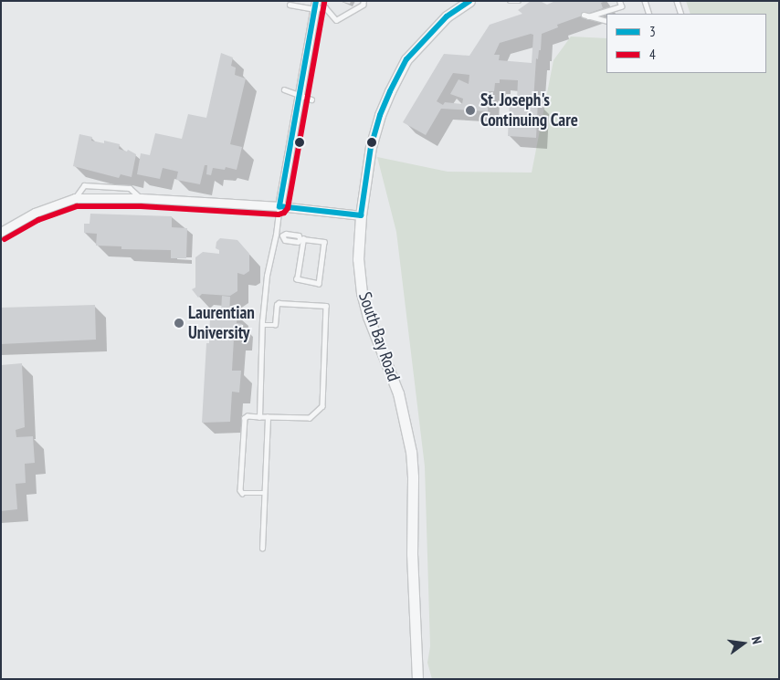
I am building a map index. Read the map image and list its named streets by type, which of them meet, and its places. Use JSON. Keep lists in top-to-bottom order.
{
  "streets": {
    "street": ["South Bay Road"]
  },
  "places": ["St. Joseph's Continuing Care", "Laurentian University"],
  "lines": ["transit line 3", "transit line 4"],
  "legend": ["3", "4"],
  "north": "right"
}
